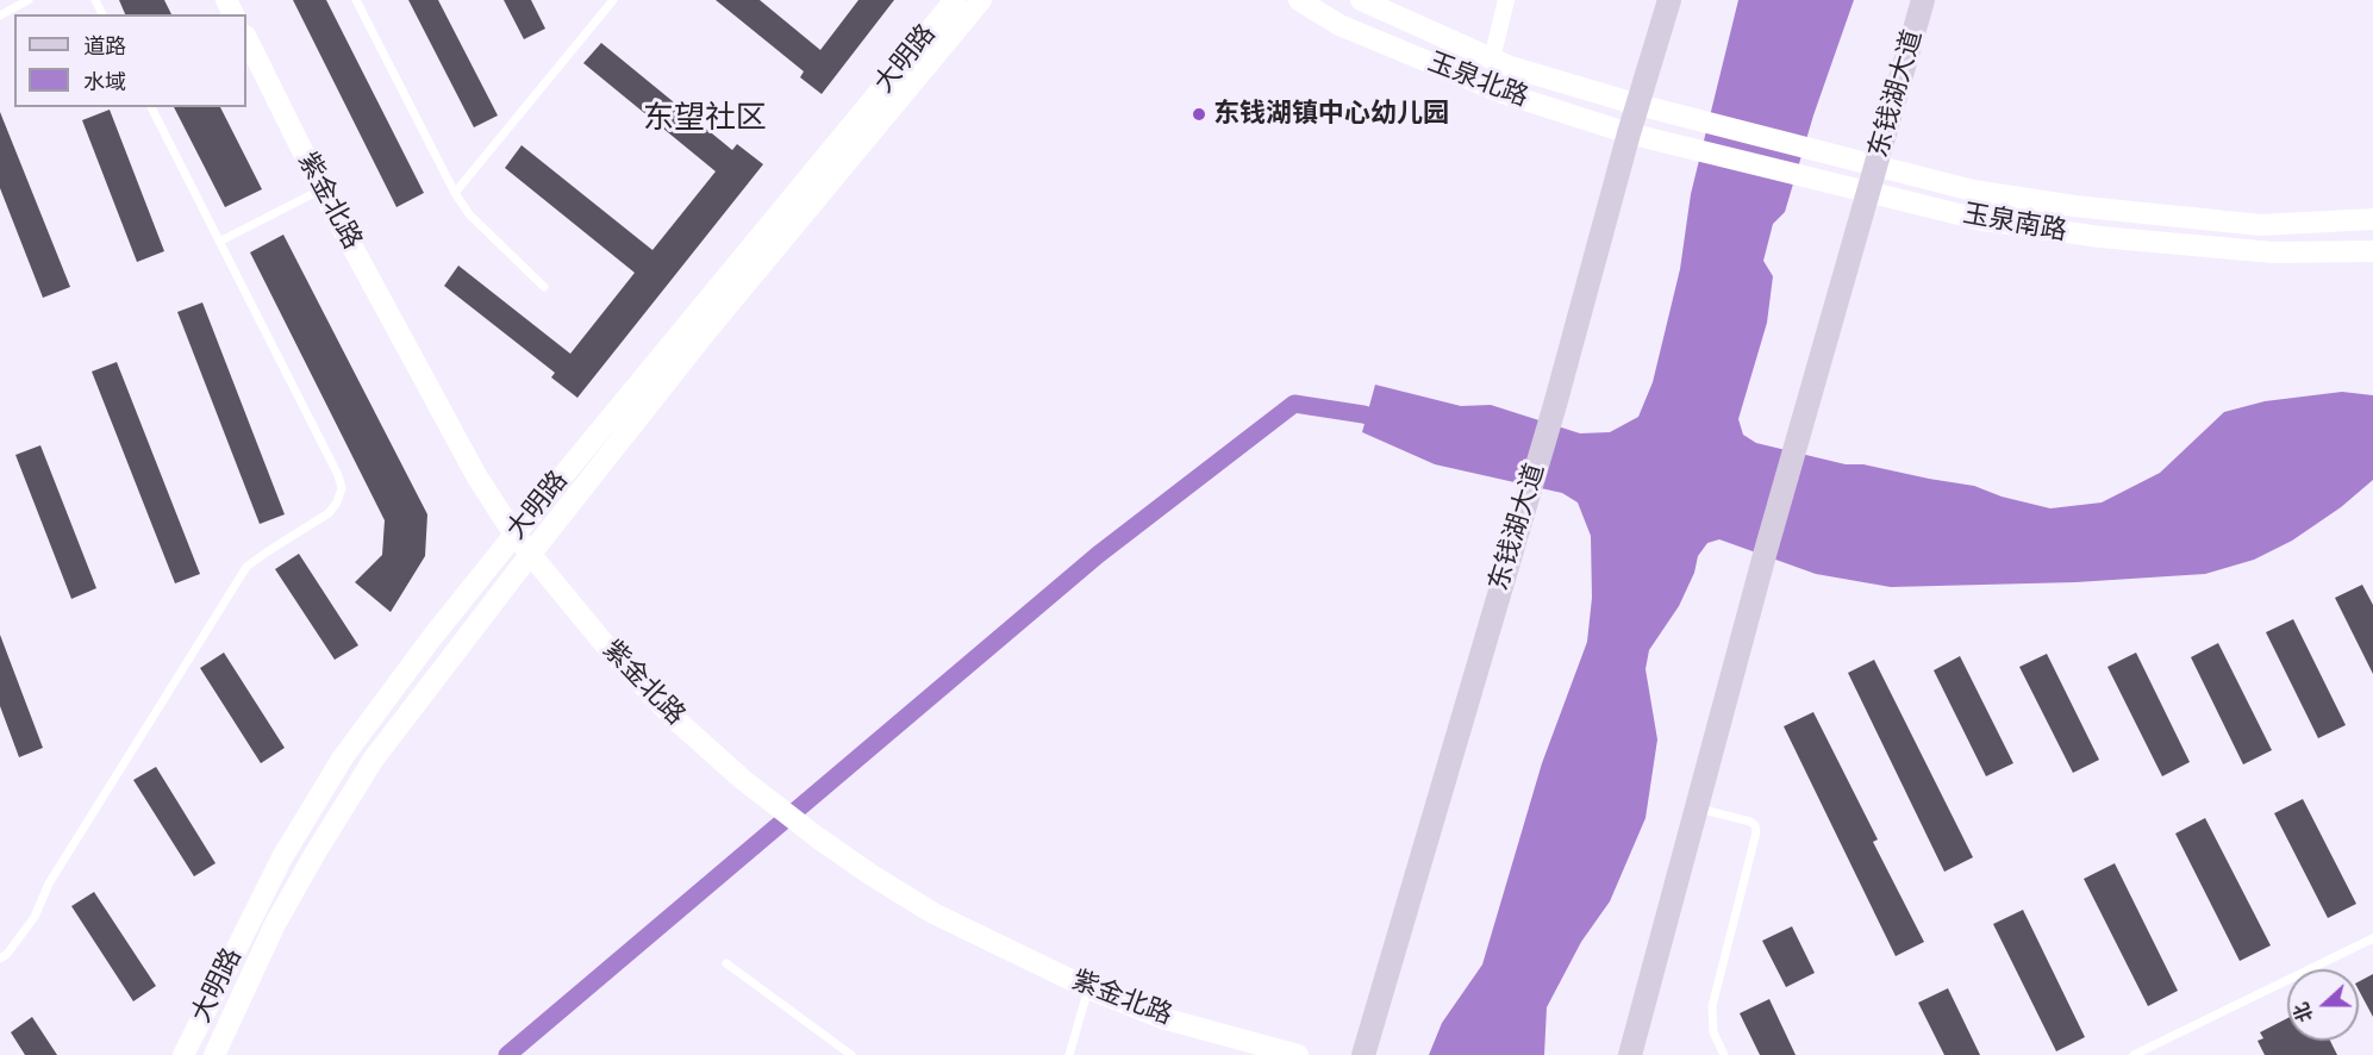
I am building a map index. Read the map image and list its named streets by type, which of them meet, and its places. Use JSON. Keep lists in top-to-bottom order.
{
  "streets": {
    "main road": ["东钱湖大道"],
    "street": [
      "大明路",
      "玉泉北路",
      "紫金北路",
      "玉泉南路"
    ]
  },
  "crossings": [
    ["大明路", "紫金北路"],
    ["玉泉北路", "东钱湖大道"],
    ["玉泉北路", "玉泉南路"],
    ["东钱湖大道", "玉泉南路"]
  ],
  "districts": ["东望社区"],
  "places": ["东钱湖镇中心幼儿园"],
  "legend": ["道路", "水域"],
  "north": "left"
}
